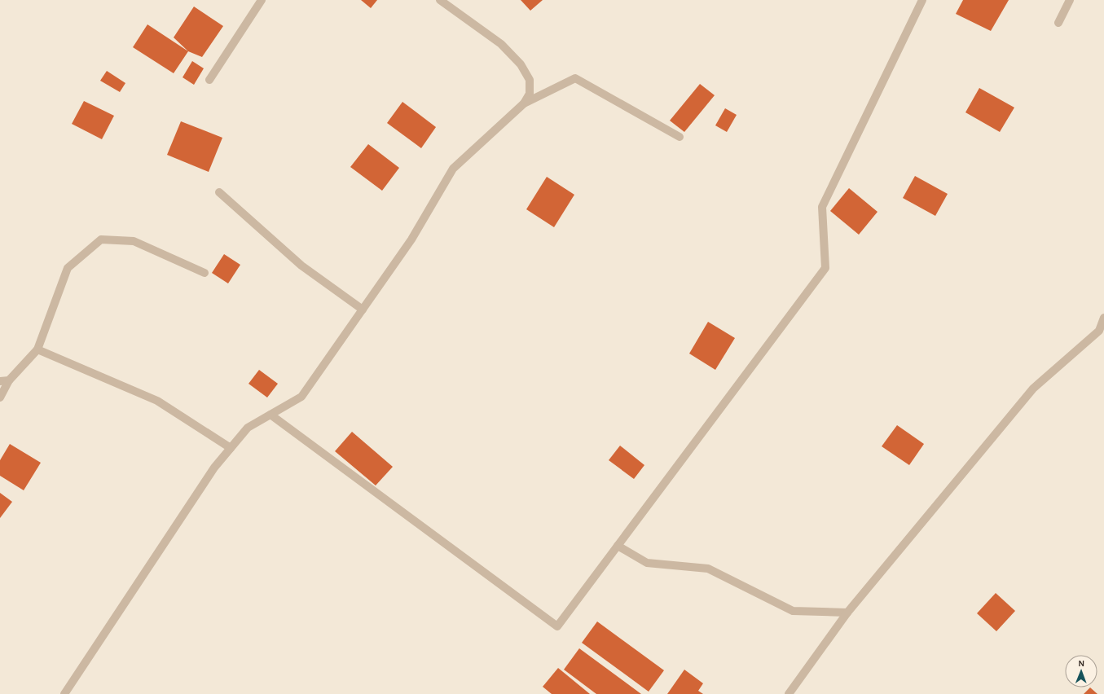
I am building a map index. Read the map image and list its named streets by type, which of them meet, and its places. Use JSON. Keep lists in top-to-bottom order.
{
  "north": "top"
}
